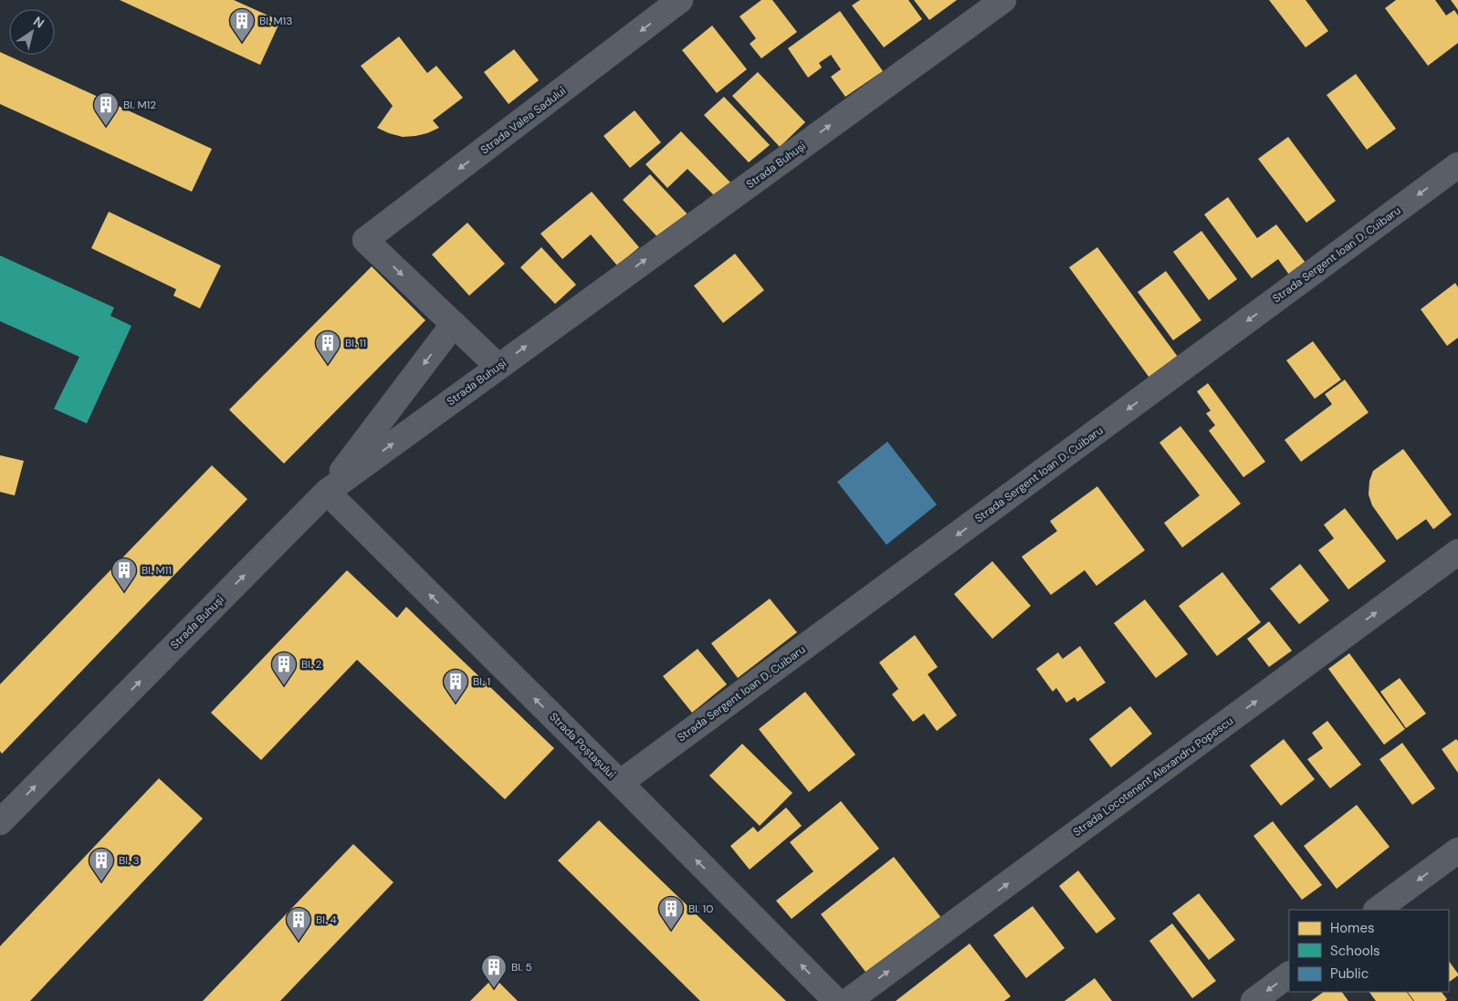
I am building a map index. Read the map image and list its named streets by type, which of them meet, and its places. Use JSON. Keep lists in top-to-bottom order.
{
  "streets": {
    "street": [
      "Strada Valea Sadului",
      "Strada Buhuși",
      "Strada Sergent Ioan D. Cuibaru",
      "Strada Poștașului",
      "Strada Locotenent Alexandru Popescu"
    ]
  },
  "crossings": [
    ["Strada Buhuși", "Strada Poștașului"],
    ["Strada Sergent Ioan D. Cuibaru", "Strada Poștașului"]
  ],
  "one_way": [
    "Strada Buhuși",
    "Strada Sergent Ioan D. Cuibaru",
    "Strada Poștașului",
    "Strada Locotenent Alexandru Popescu"
  ],
  "places": {
    "building": [
      "Bl. M13",
      "Bl. M12",
      "Bl. 11",
      "Bl. M11",
      "Bl. 2",
      "Bl. 1",
      "Bl. 3",
      "Bl. 10",
      "Bl. 4",
      "Bl. 5"
    ]
  },
  "legend": ["Homes", "Schools", "Public"],
  "north": "top right"
}
